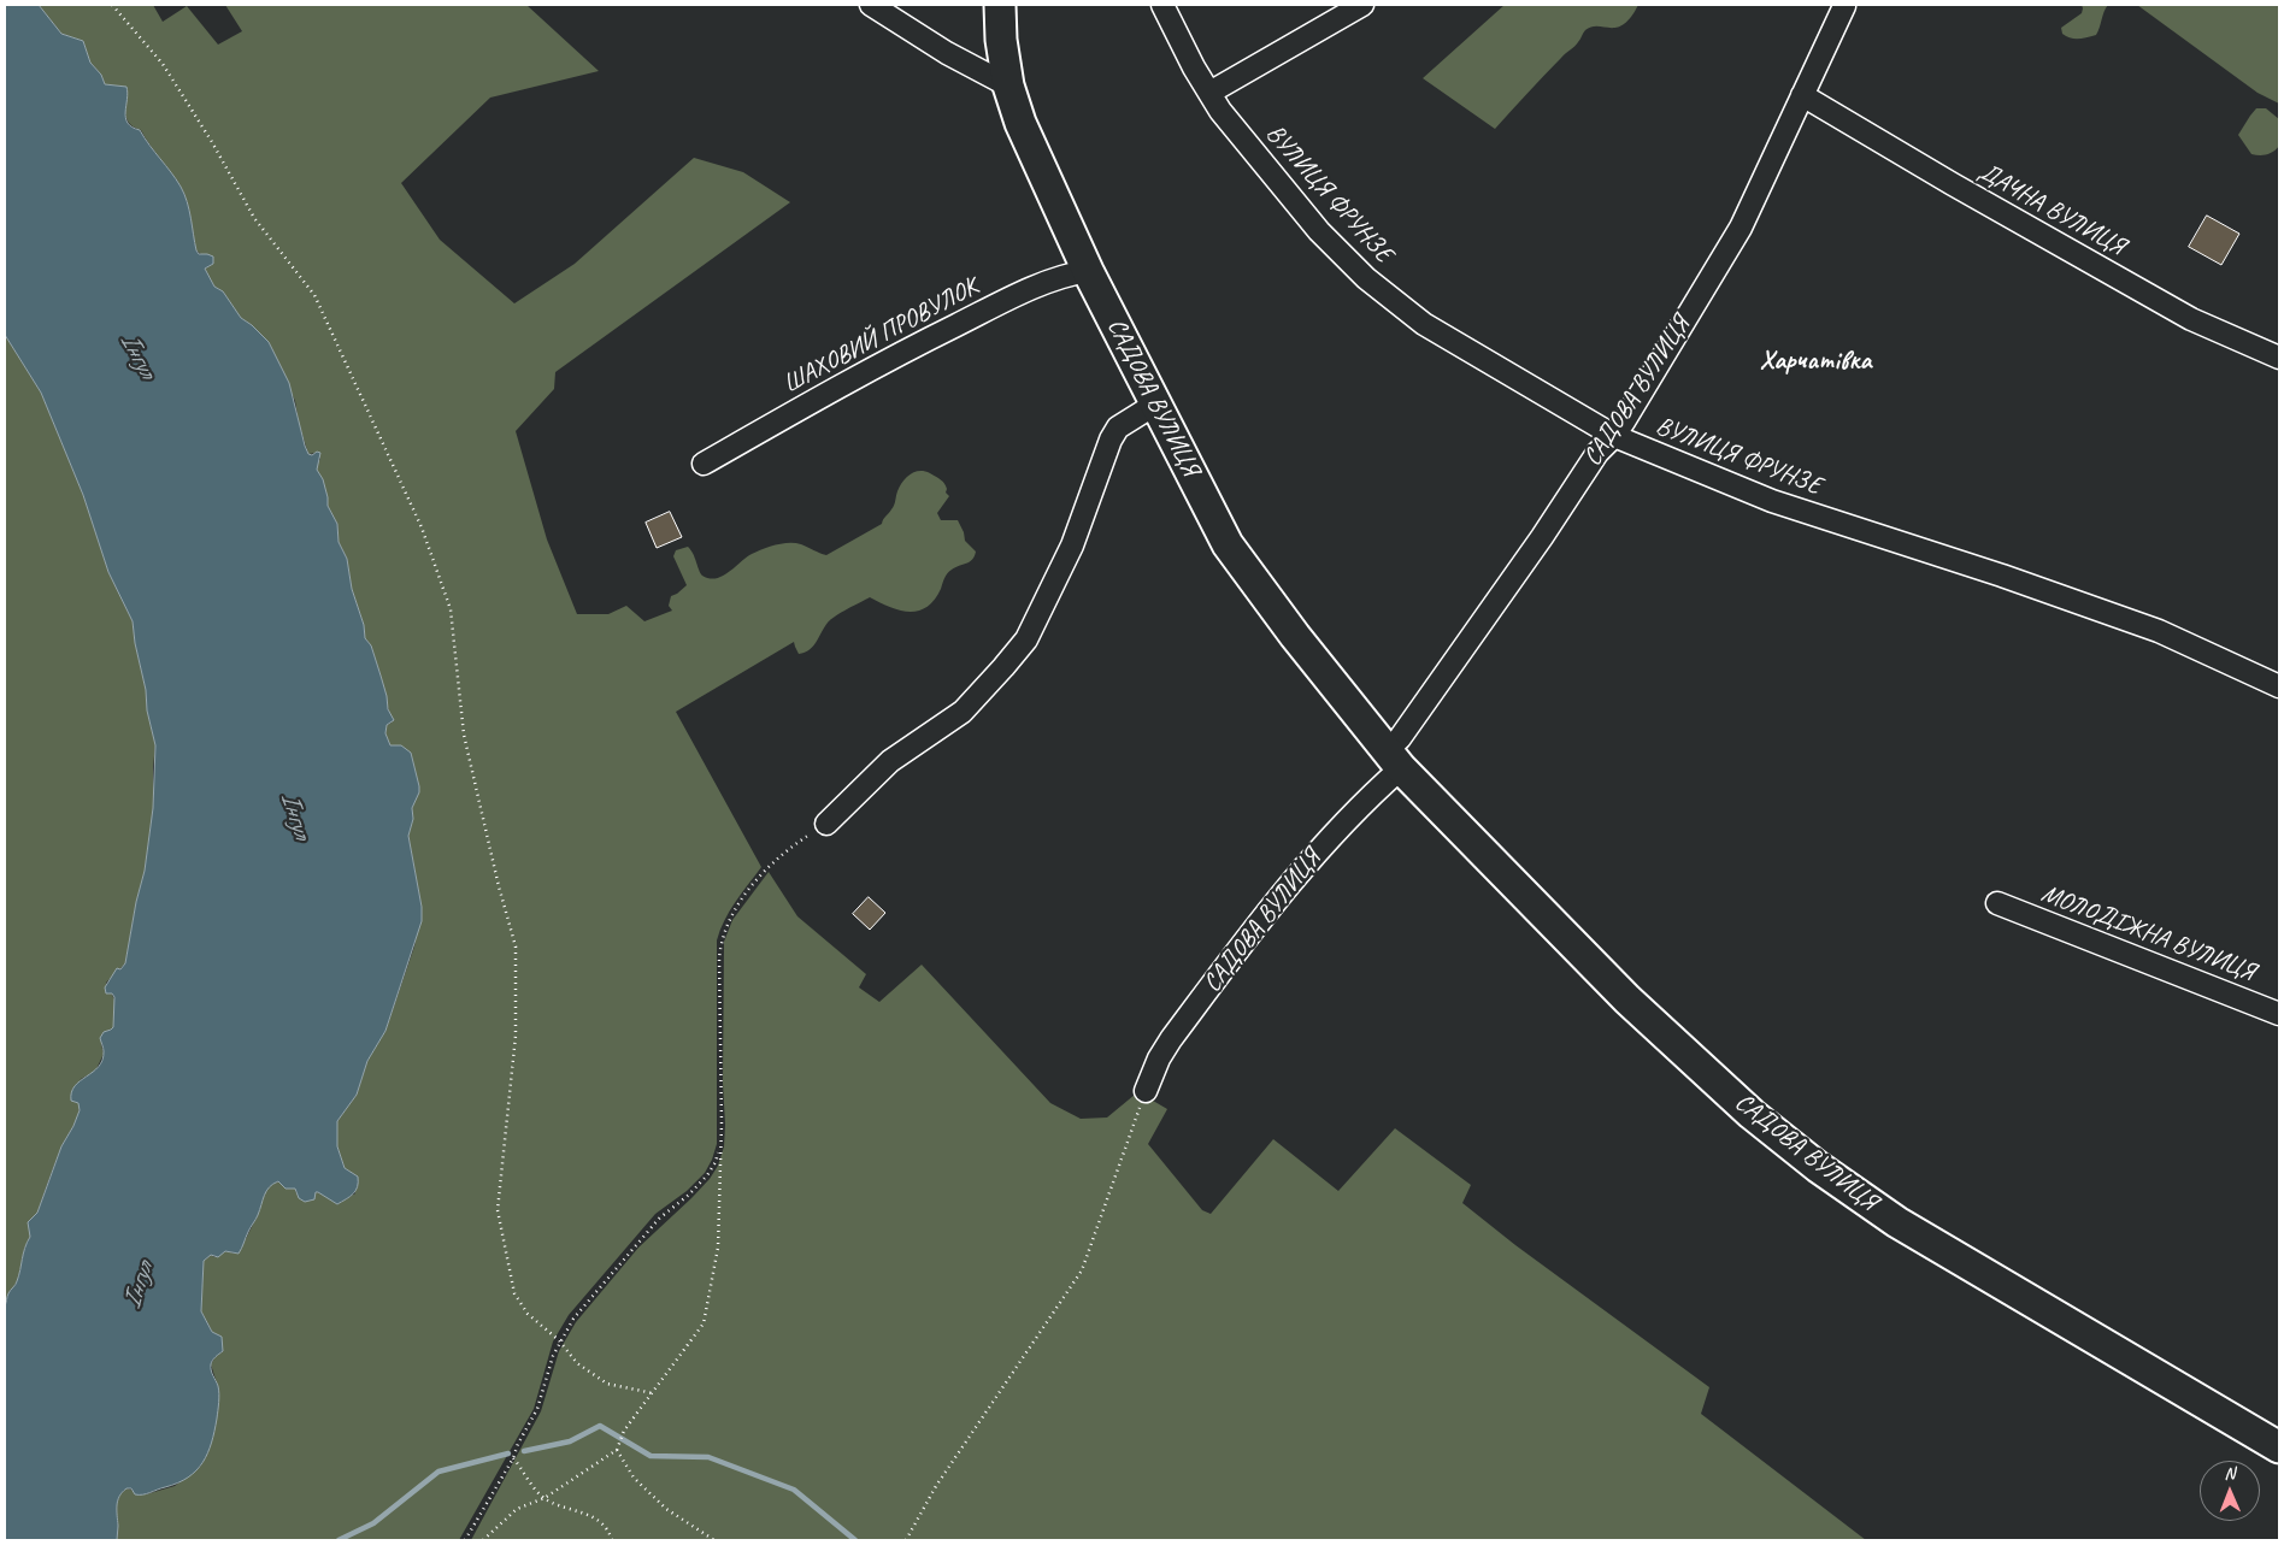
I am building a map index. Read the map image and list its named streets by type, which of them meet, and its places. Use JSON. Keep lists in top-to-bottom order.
{
  "streets": {
    "street": [
      "ВУЛИЦЯ ФРУНЗЕ",
      "ДАЧНА ВУЛИЦЯ",
      "ШАХОВИЙ ПРОВУЛОК",
      "САДОВА ВУЛИЦЯ",
      "МОЛОДІЖНА ВУЛИЦЯ"
    ]
  },
  "crossings": [
    ["ВУЛИЦЯ ФРУНЗЕ", "САДОВА ВУЛИЦЯ"],
    ["ДАЧНА ВУЛИЦЯ", "САДОВА ВУЛИЦЯ"],
    ["ШАХОВИЙ ПРОВУЛОК", "САДОВА ВУЛИЦЯ"]
  ],
  "districts": ["Харчатівка"],
  "water": ["Інгул"],
  "north": "top"
}
